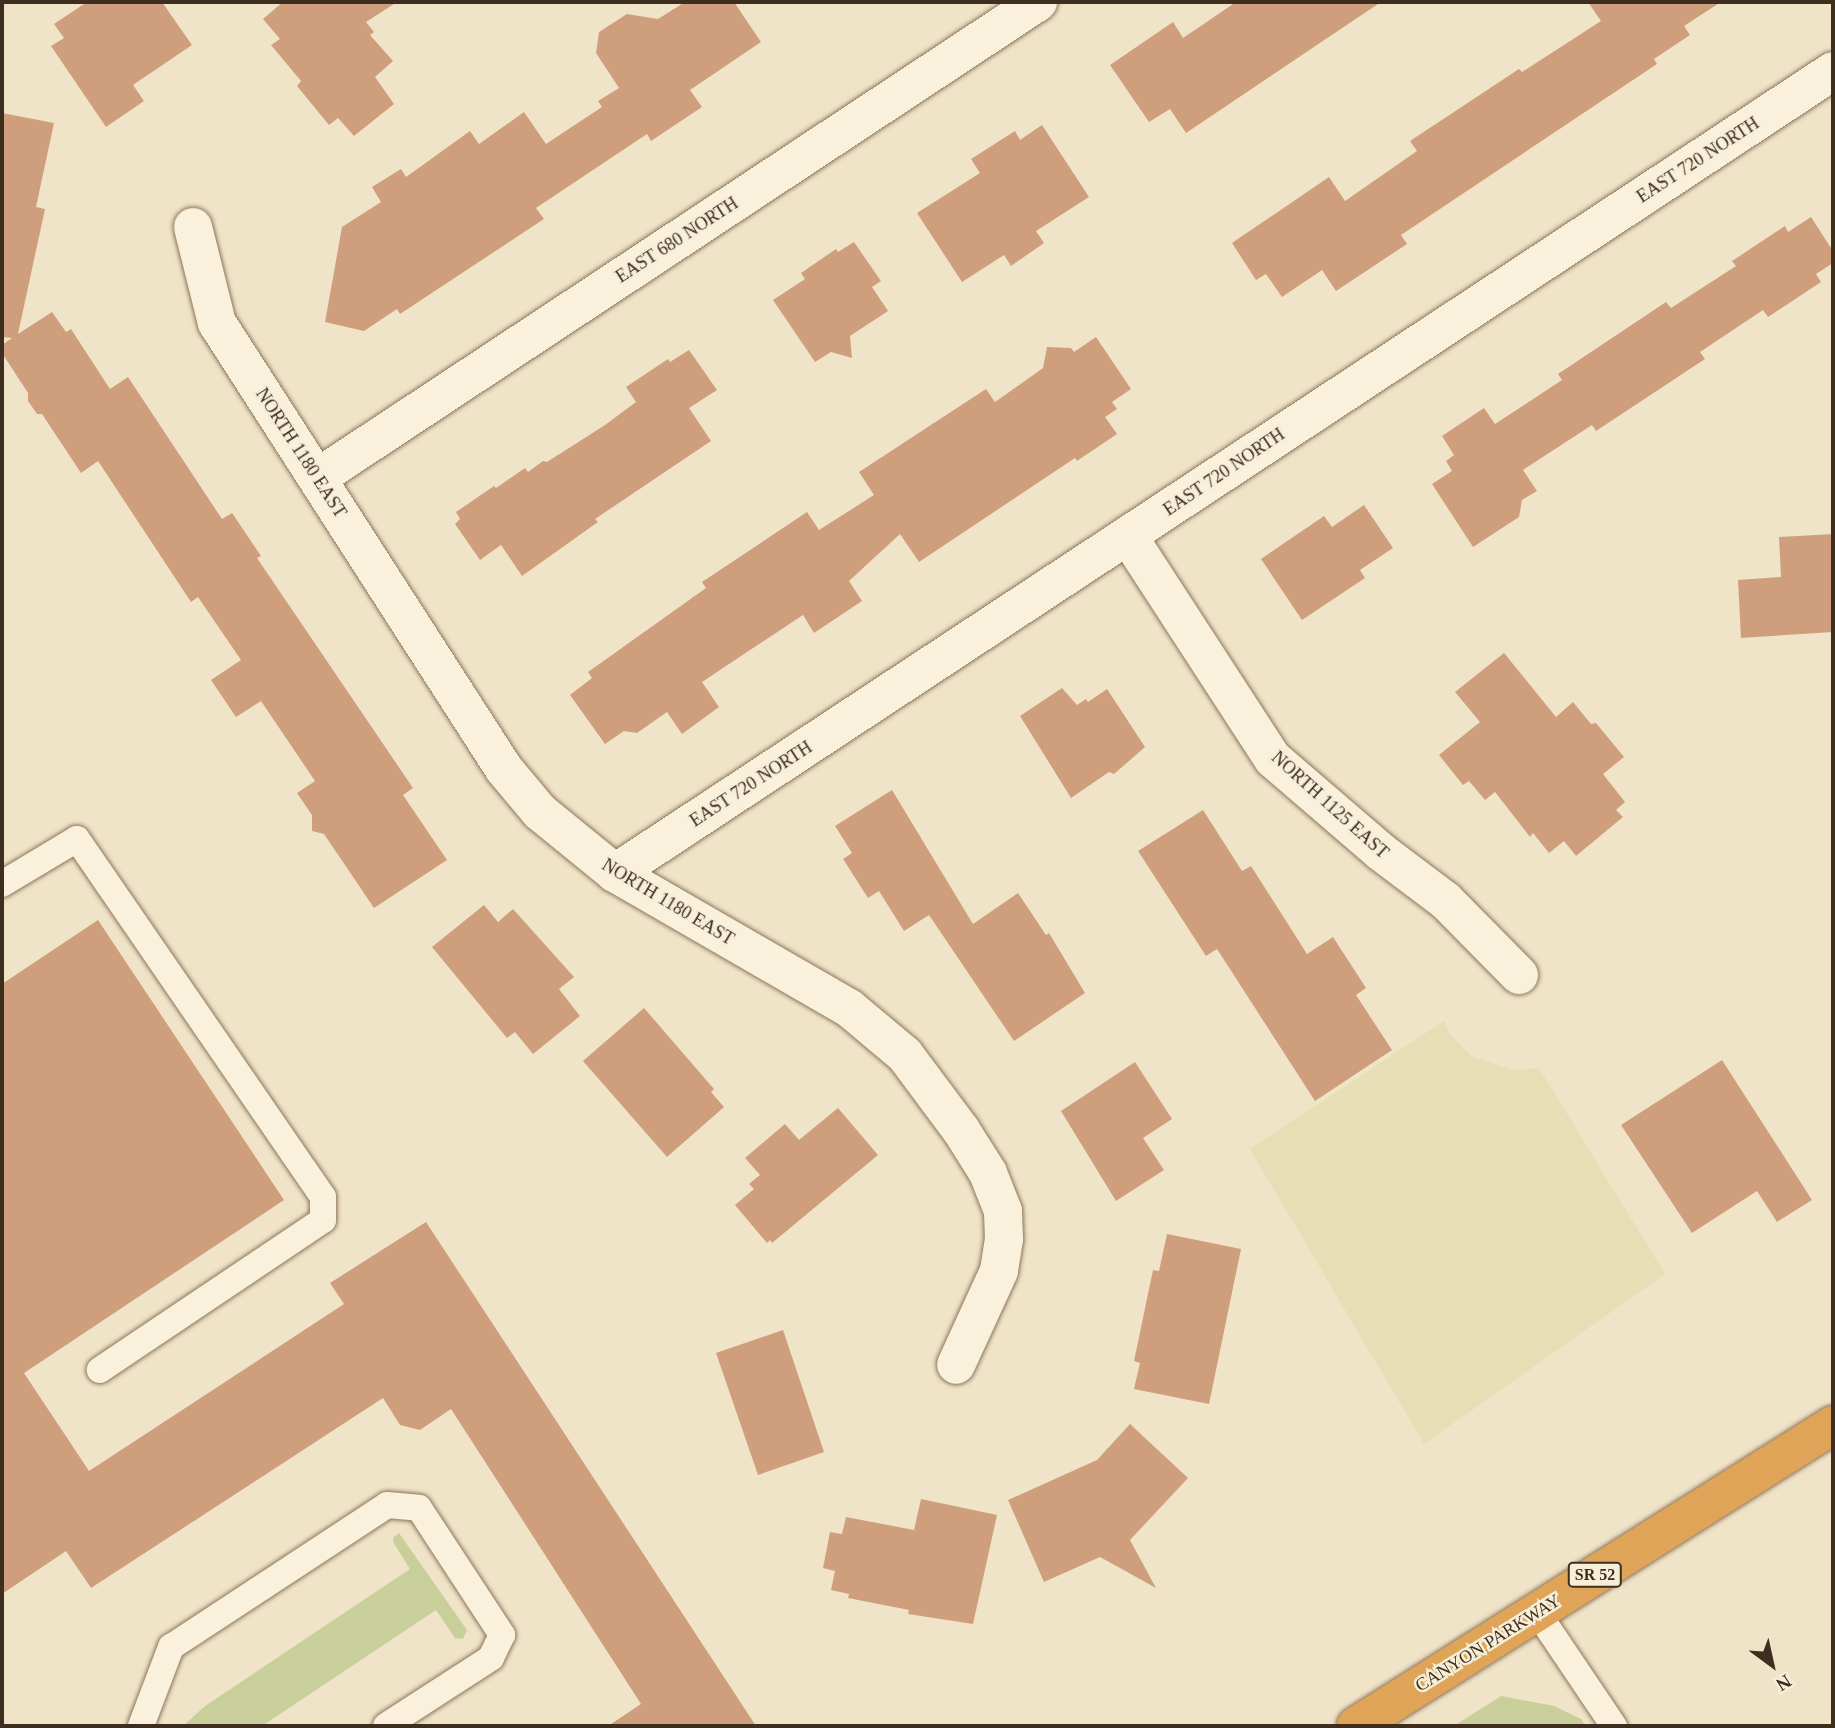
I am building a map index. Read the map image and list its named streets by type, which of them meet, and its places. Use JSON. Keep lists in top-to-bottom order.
{
  "streets": {
    "highway": ["SR 52", "CANYON PARKWAY"],
    "street": [
      "EAST 720 NORTH",
      "EAST 680 NORTH",
      "NORTH 1180 EAST",
      "NORTH 1125 EAST"
    ]
  },
  "crossings": [
    ["EAST 720 NORTH", "NORTH 1180 EAST"],
    ["EAST 720 NORTH", "NORTH 1125 EAST"],
    ["EAST 680 NORTH", "NORTH 1180 EAST"]
  ],
  "north": "bottom right"
}
